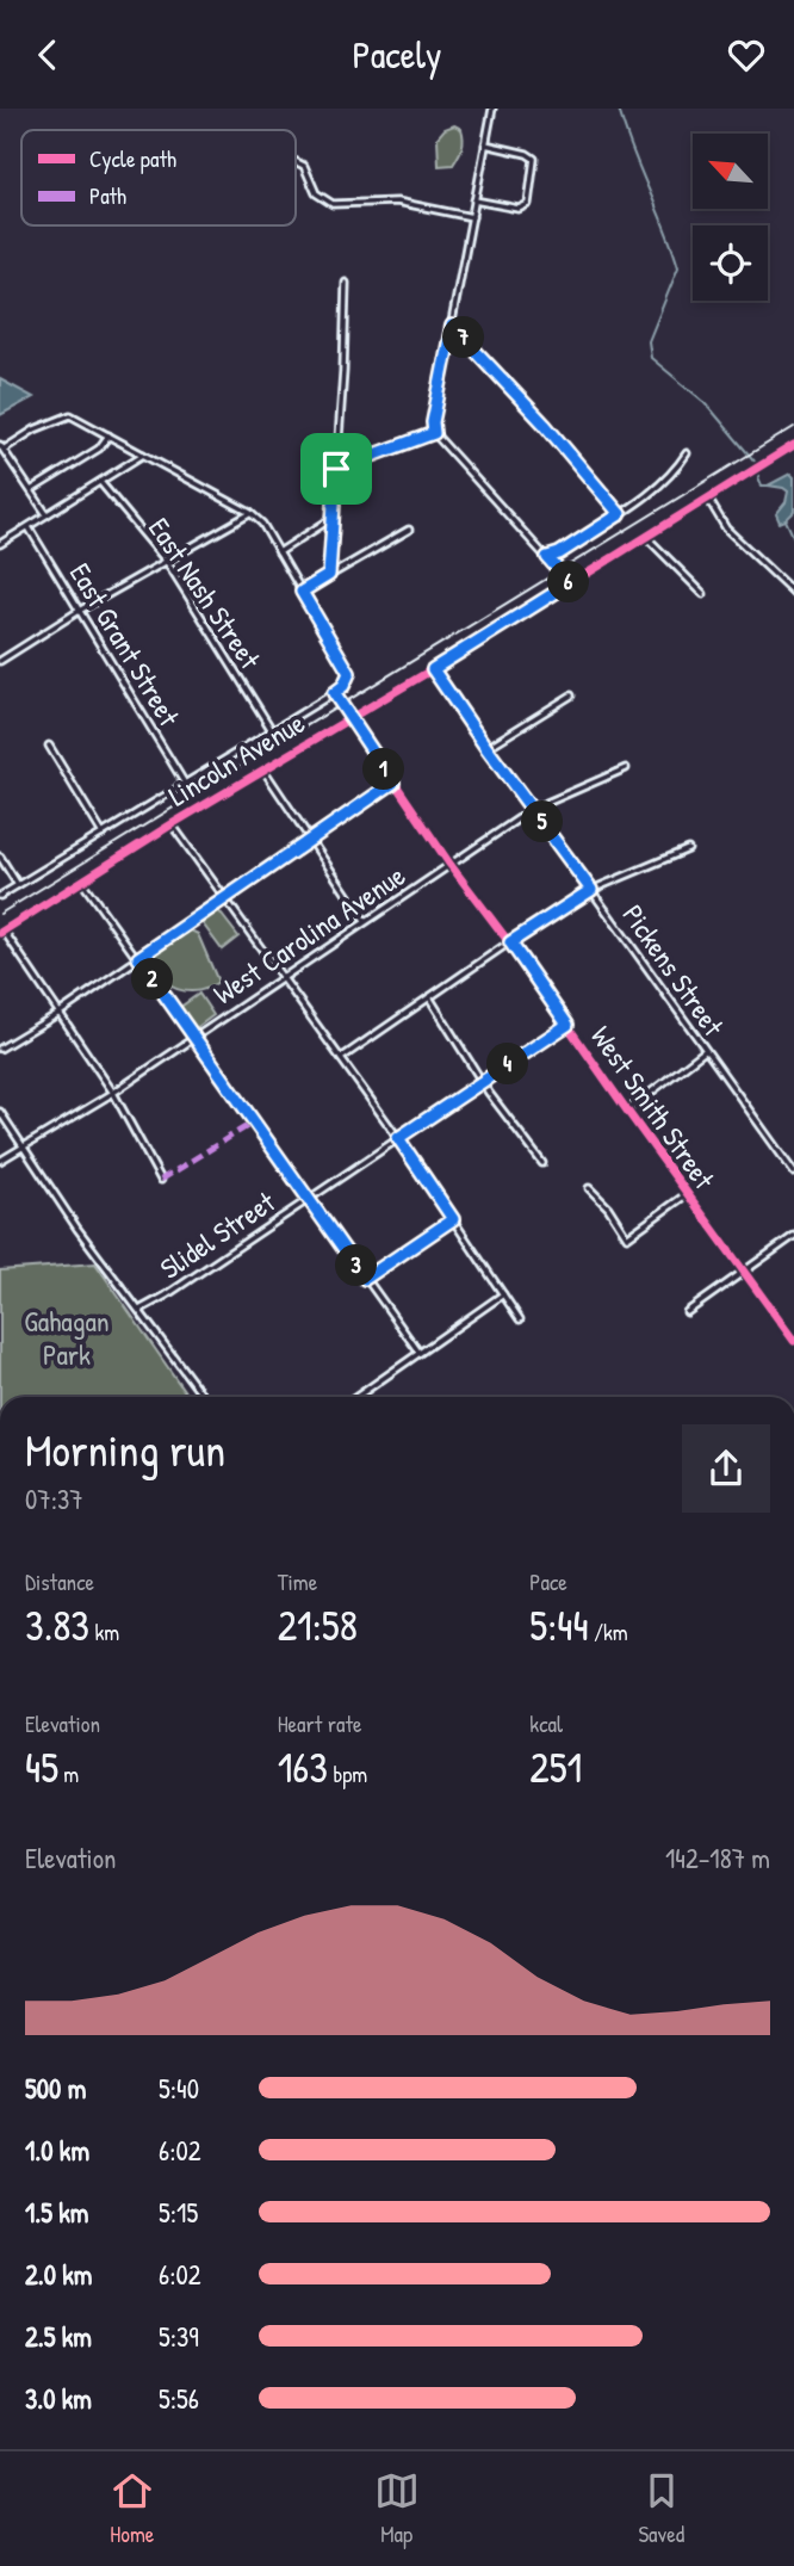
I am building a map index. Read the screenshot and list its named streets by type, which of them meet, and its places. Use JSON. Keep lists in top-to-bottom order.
{
  "streets": {
    "street": [
      "East Nash Street",
      "East Grant Street",
      "Lincoln Avenue",
      "West Carolina Avenue",
      "Pickens Street",
      "West Smith Street",
      "Slidel Street"
    ]
  },
  "crossings": [
    ["Lincoln Avenue", "Pickens Street"],
    ["Lincoln Avenue", "West Smith Street"],
    ["West Carolina Avenue", "Pickens Street"],
    ["West Carolina Avenue", "West Smith Street"],
    ["West Smith Street", "Slidel Street"]
  ],
  "parks": ["Gahagan Park"],
  "legend": ["Cycle path", "Path"],
  "north": "top left",
  "page": {
    "header": "Pacely",
    "pins": [
      "7",
      "6",
      "1",
      "5",
      "2",
      "4",
      "3"
    ],
    "heading": ["Morning run", "07:37"],
    "stats": [
      ["Distance", "3.83 km"],
      ["Time", "21:58"],
      ["Pace", "5:44 /km"],
      ["Elevation", "45 m"],
      ["Heart rate", "163 bpm"],
      ["kcal", "251"]
    ],
    "chart": ["Elevation", "142–187 m"],
    "list": [
      {
        "name": "500 m",
        "note": "5:40"
      },
      {
        "name": "1.0 km",
        "note": "6:02"
      },
      {
        "name": "1.5 km",
        "note": "5:15"
      },
      {
        "name": "2.0 km",
        "note": "6:02"
      },
      {
        "name": "2.5 km",
        "note": "5:39"
      },
      {
        "name": "3.0 km",
        "note": "5:56"
      }
    ],
    "tabs": ["Home", "Map", "Saved"]
  }
}
